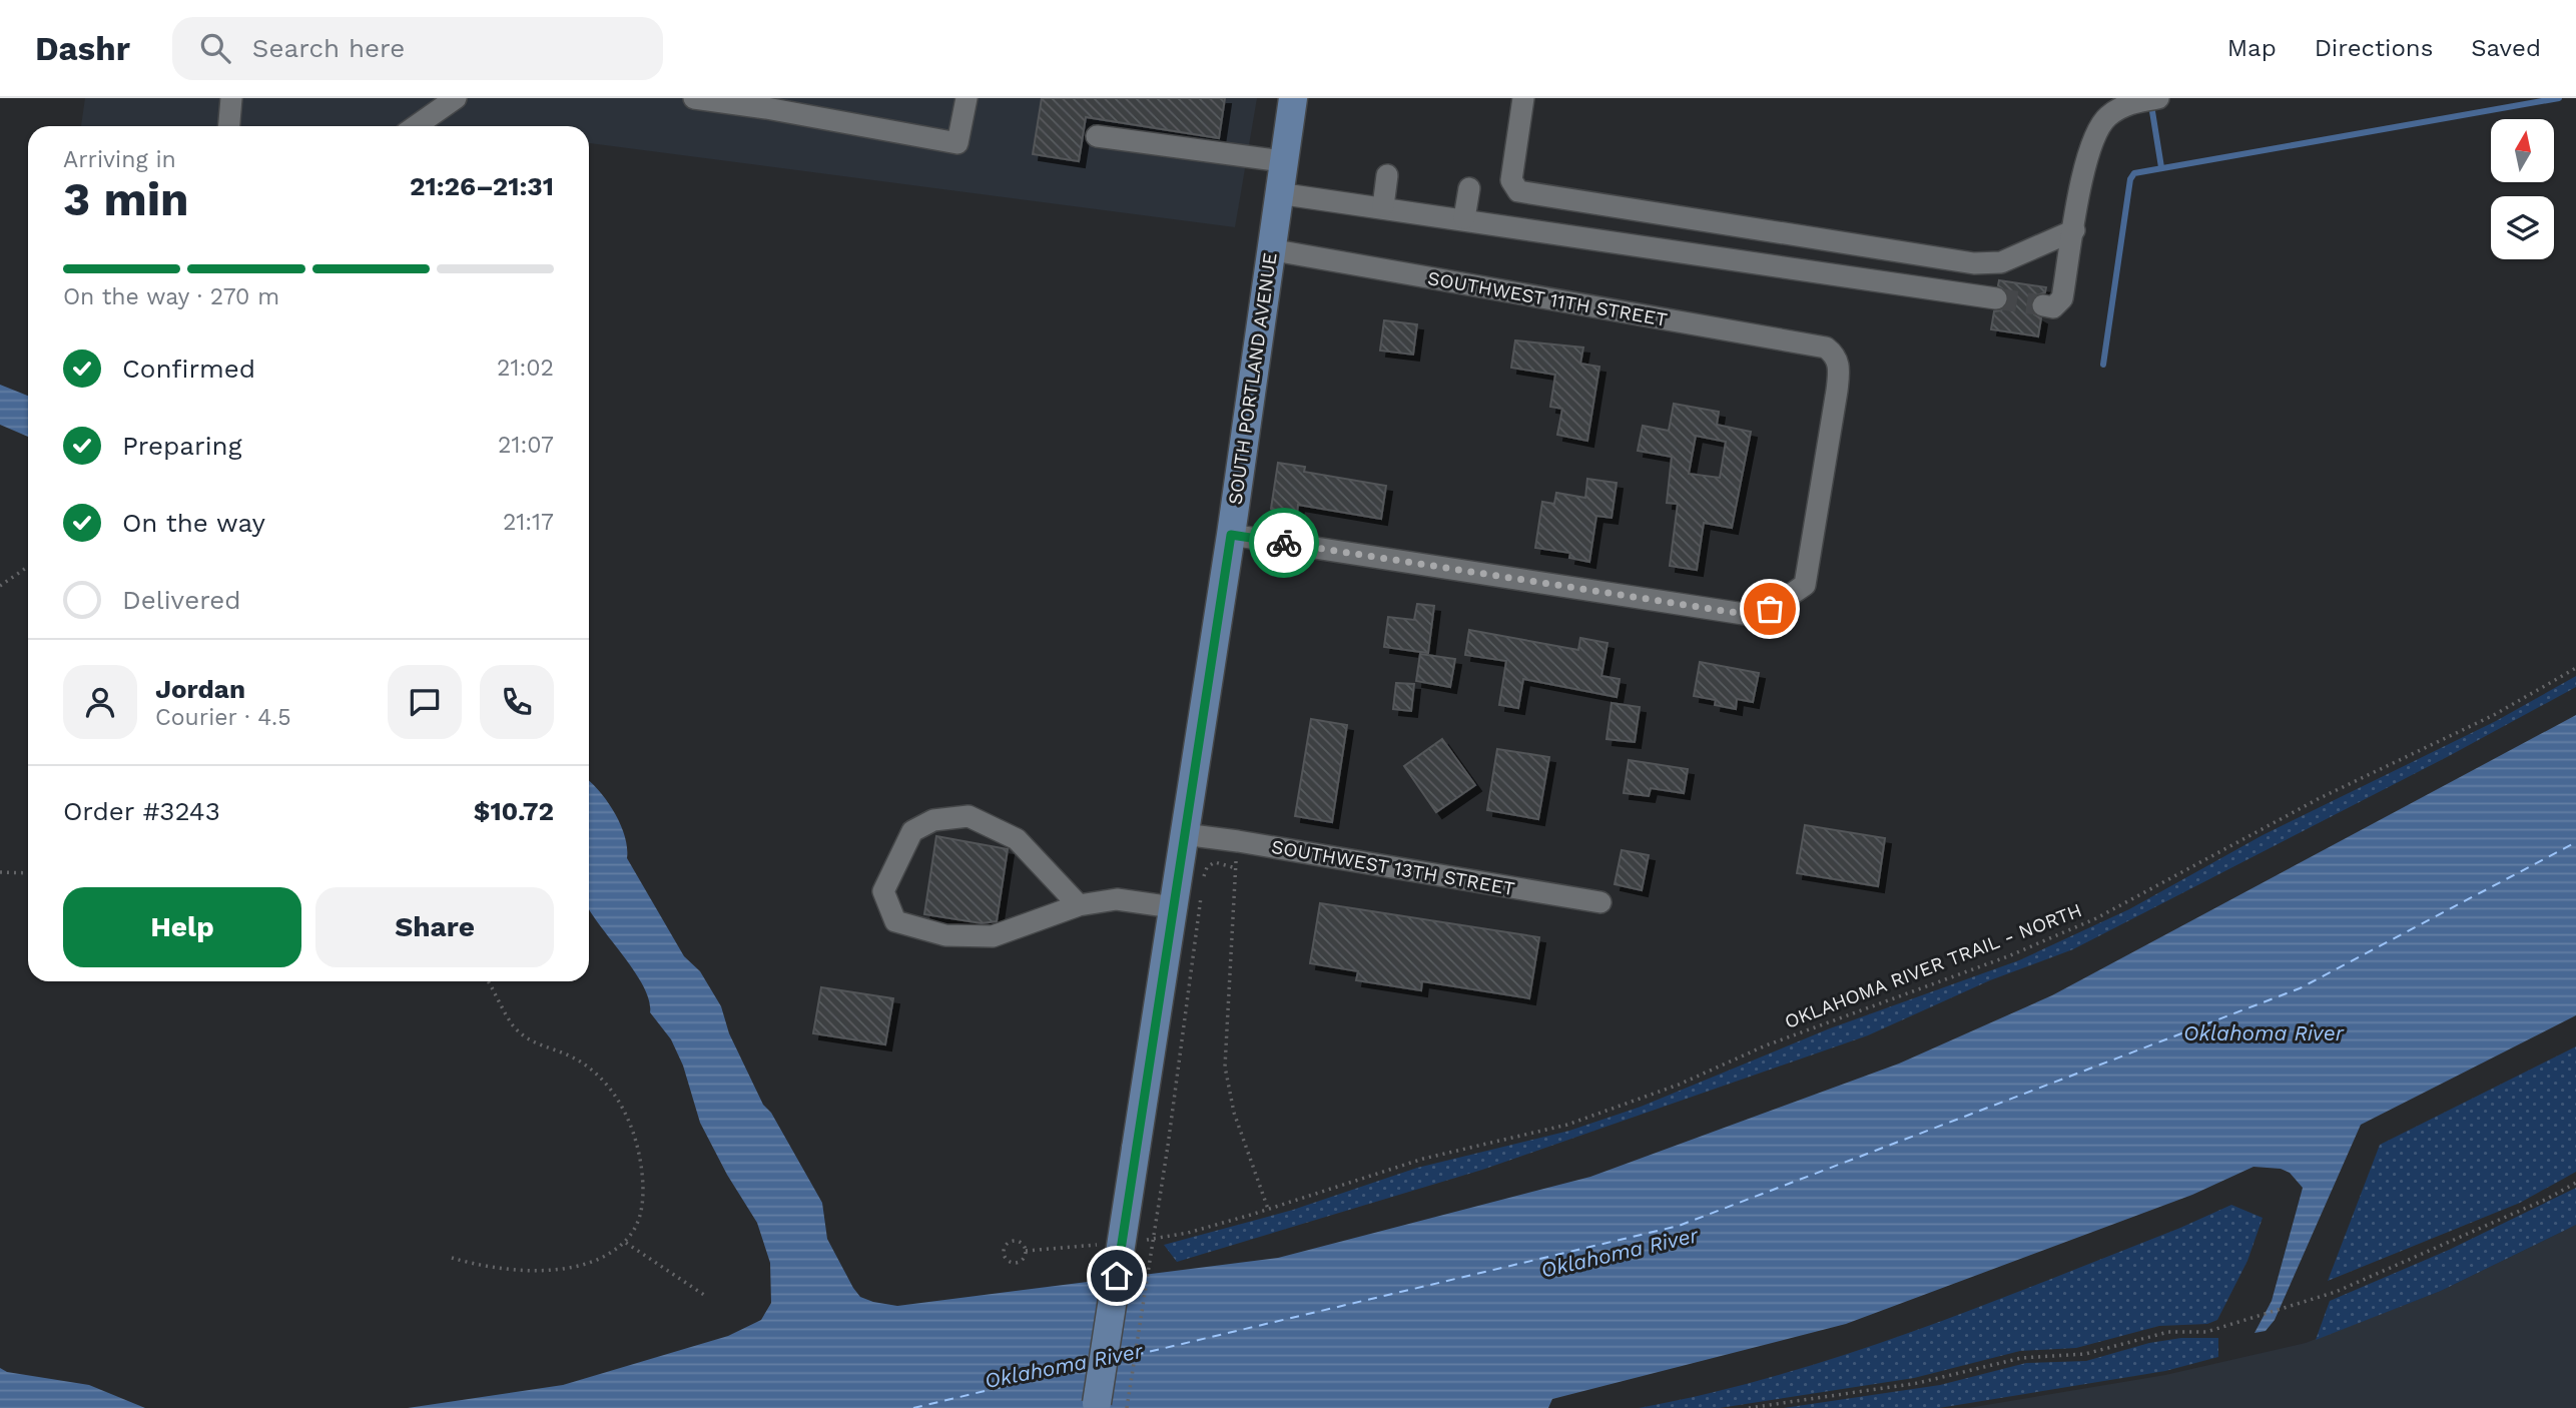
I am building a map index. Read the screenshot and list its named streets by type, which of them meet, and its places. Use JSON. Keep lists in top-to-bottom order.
{
  "streets": {
    "main road": ["SOUTH PORTLAND AVENUE"],
    "street": ["SOUTHWEST 11TH STREET", "SOUTHWEST 13TH STREET"],
    "path": ["OKLAHOMA RIVER TRAIL - NORTH"]
  },
  "crossings": [
    ["SOUTHWEST 11TH STREET", "SOUTH PORTLAND AVENUE"],
    ["SOUTH PORTLAND AVENUE", "SOUTHWEST 13TH STREET"]
  ],
  "water": ["Oklahoma River"],
  "north": "top",
  "page": {
    "header": "Dashr",
    "search": "Search here",
    "nav": ["Map", "Directions", "Saved"],
    "heading": ["3 min", "Arriving in", "21:26–21:31"],
    "panel": [
      "Jordan",
      "Courier · 4.5",
      "Order #3243",
      "$10.72"
    ],
    "bar": "On the way · 270 m",
    "list": [
      ["Confirmed", "21:02"],
      ["Preparing", "21:07"],
      ["On the way", "21:17"],
      "Delivered"
    ],
    "buttons": ["Help", "Share"]
  }
}
